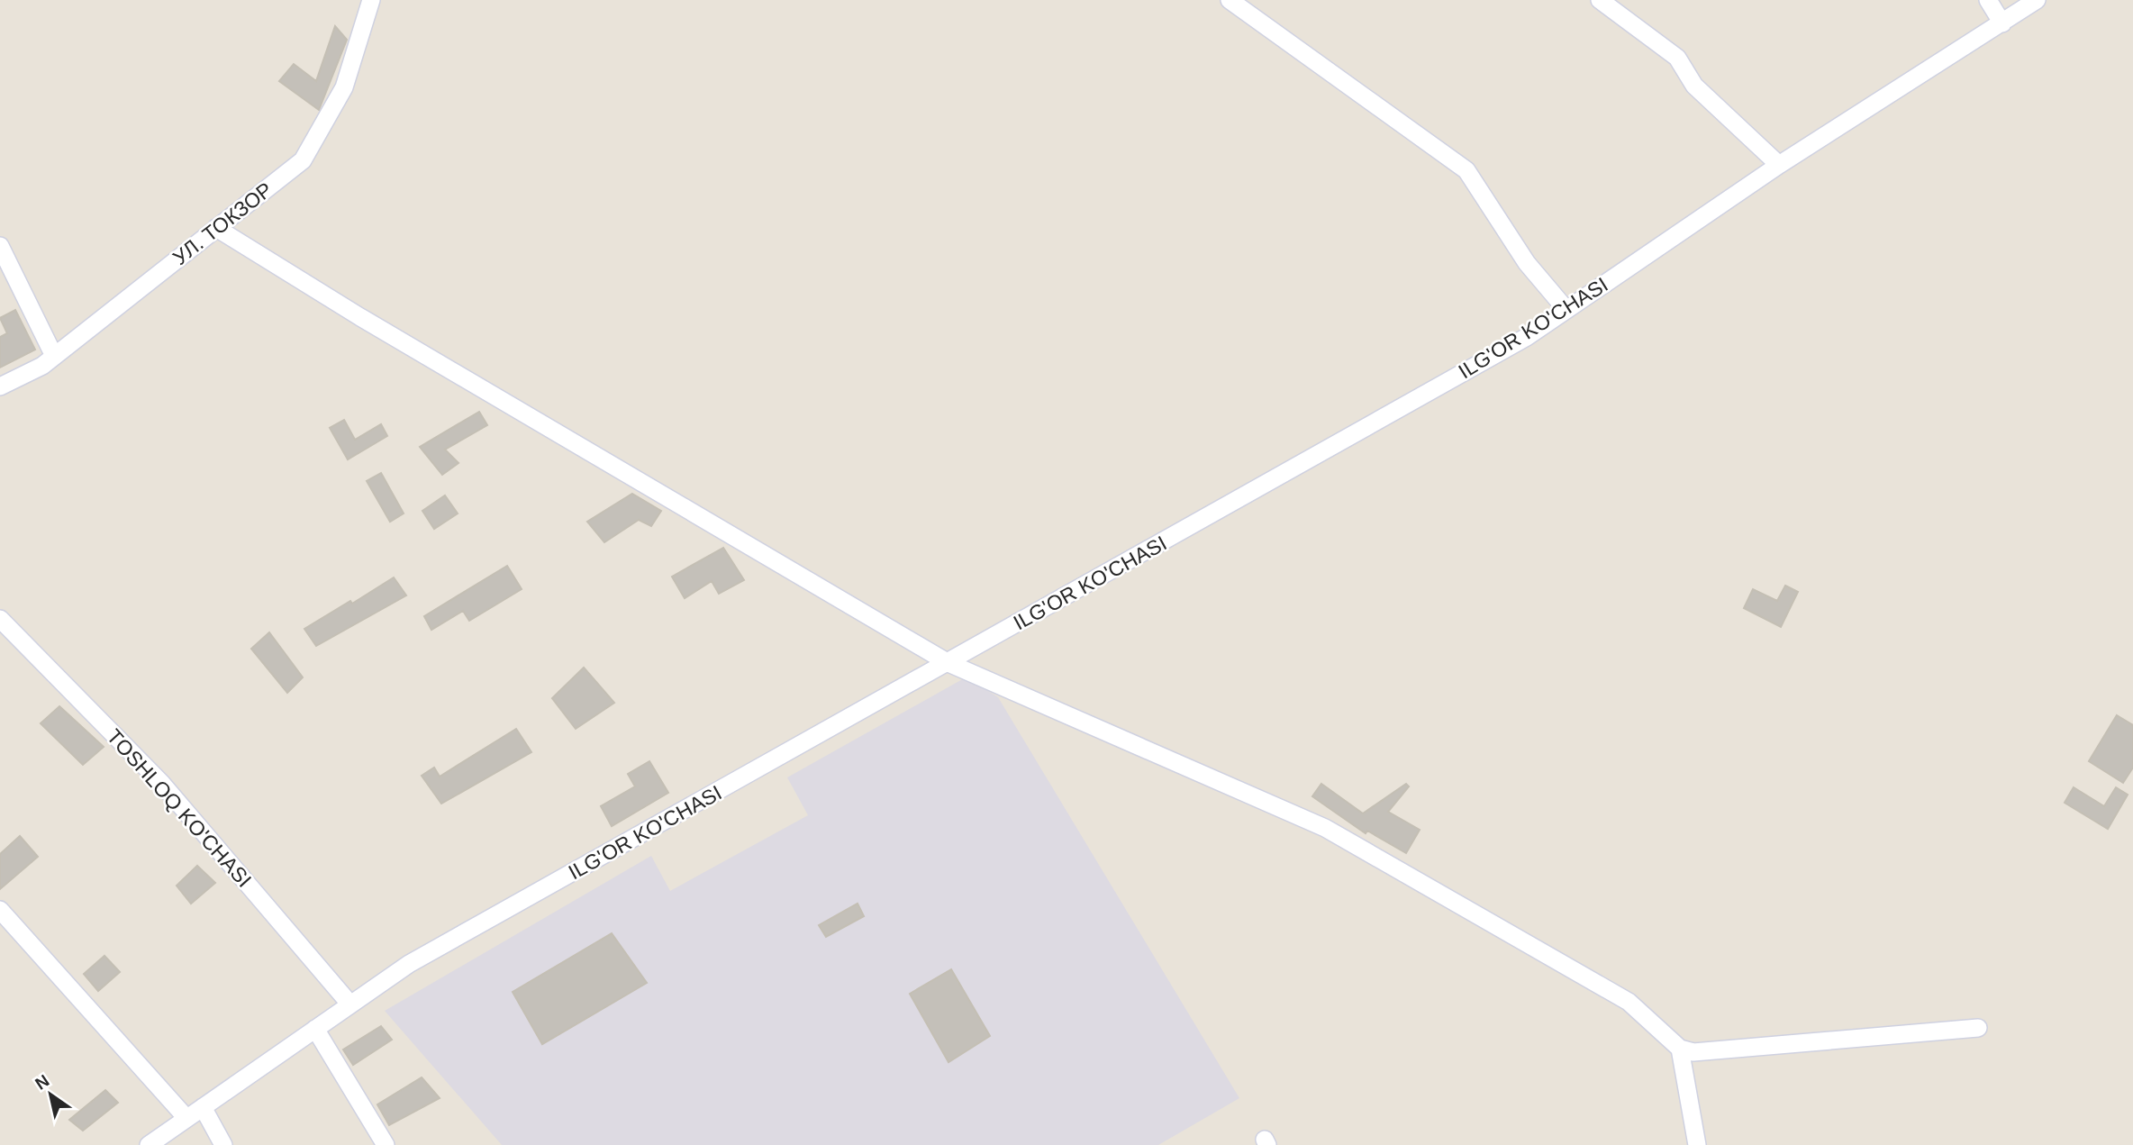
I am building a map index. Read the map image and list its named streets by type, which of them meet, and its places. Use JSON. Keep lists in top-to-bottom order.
{
  "streets": {
    "street": ["УЛ. ТОКЗОР", "ILG'OR KO'CHASI", "TOSHLOQ KO'CHASI"]
  },
  "crossings": [
    ["ILG'OR KO'CHASI", "TOSHLOQ KO'CHASI"]
  ],
  "north": "top left"
}
